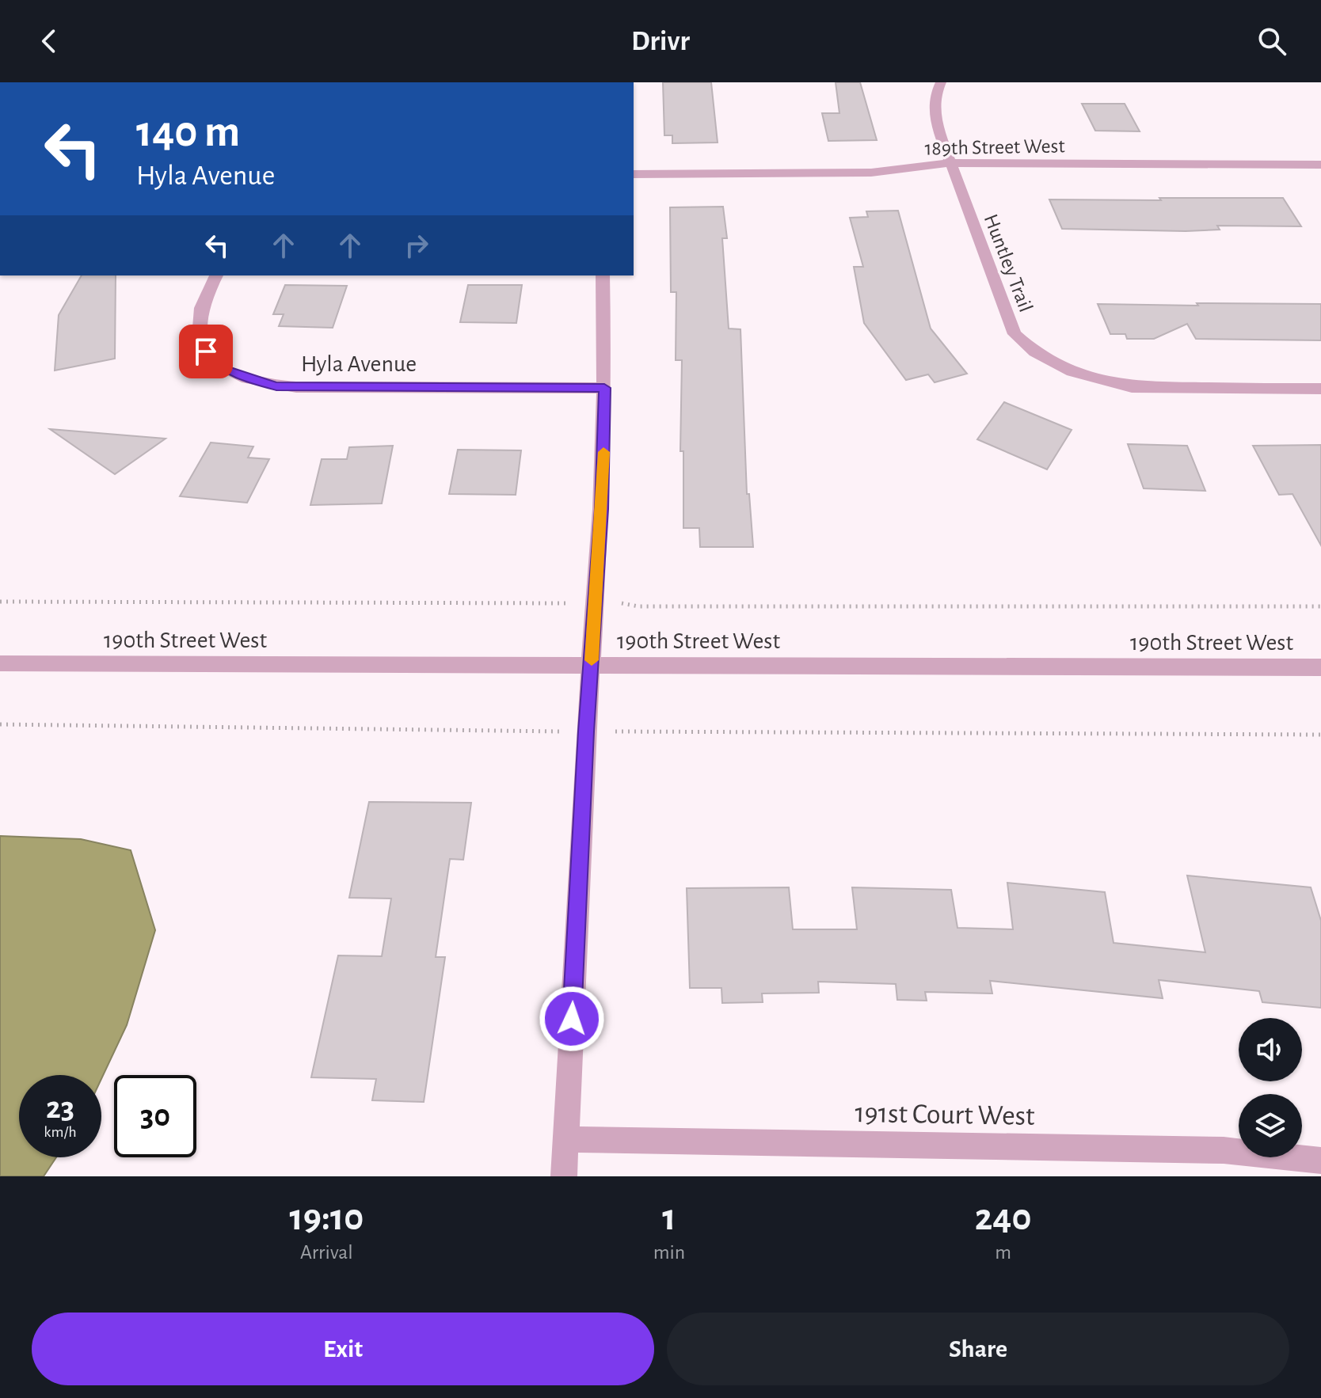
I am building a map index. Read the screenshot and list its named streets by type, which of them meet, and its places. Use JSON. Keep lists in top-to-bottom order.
{
  "streets": {
    "street": [
      "189th Street West",
      "Huntley Trail",
      "Hyla Avenue",
      "190th Street West",
      "191st Court West"
    ]
  },
  "crossings": [
    ["189th Street West", "Huntley Trail"]
  ],
  "page": {
    "header": "Drivr",
    "turn": ["140 m", "Hyla Avenue"],
    "speed": "23 km/h",
    "limit": "30",
    "eta": [
      "19:10",
      "Arrival",
      "1",
      "min",
      "240",
      "m"
    ],
    "buttons": ["Exit", "Share"]
  }
}
